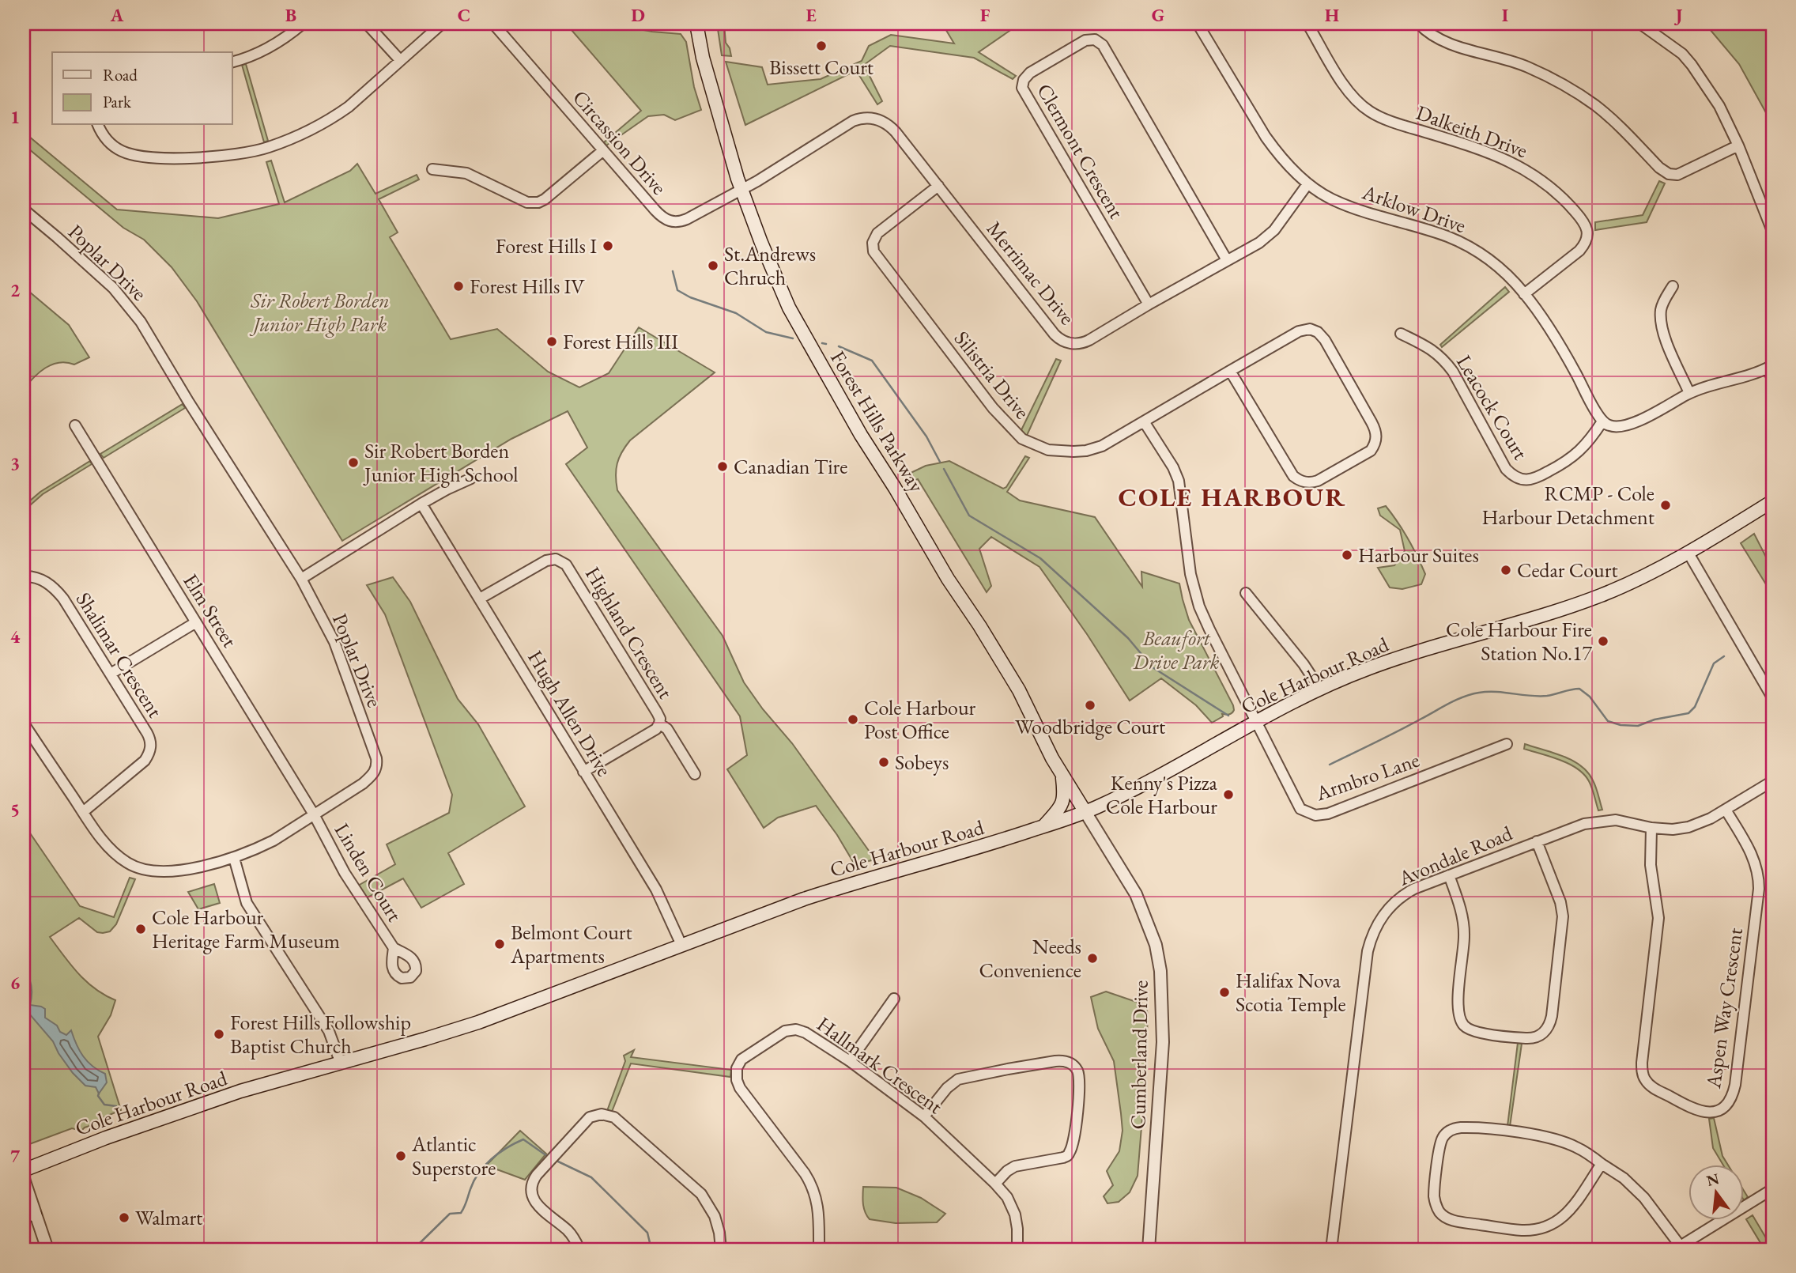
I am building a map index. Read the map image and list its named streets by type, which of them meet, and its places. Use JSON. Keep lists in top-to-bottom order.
{
  "streets": {
    "main road": ["Forest Hills Parkway", "Cole Harbour Road"],
    "street": [
      "Dalkeith Drive",
      "Circassion Drive",
      "Clermont Crescent",
      "Arklow Drive",
      "Poplar Drive",
      "Merrimac Drive",
      "Silistria Drive",
      "Leacock Court",
      "Elm Street",
      "Highland Crescent",
      "Shalimar Crescent",
      "Hugh Allen Drive",
      "Armbro Lane",
      "Avondale Road",
      "Linden Court",
      "Aspen Way Crescent",
      "Cumberland Drive",
      "Hallmark Crescent"
    ]
  },
  "crossings": [
    ["Dalkeith Drive", "Arklow Drive"],
    ["Circassion Drive", "Merrimac Drive"],
    ["Circassion Drive", "Forest Hills Parkway"],
    ["Clermont Crescent", "Merrimac Drive"],
    ["Arklow Drive", "Merrimac Drive"],
    ["Arklow Drive", "Leacock Court"],
    ["Poplar Drive", "Elm Street"],
    ["Poplar Drive", "Shalimar Crescent"],
    ["Poplar Drive", "Linden Court"],
    ["Merrimac Drive", "Silistria Drive"],
    ["Merrimac Drive", "Forest Hills Parkway"],
    ["Forest Hills Parkway", "Cole Harbour Road"],
    ["Forest Hills Parkway", "Cumberland Drive"],
    ["Elm Street", "Linden Court"],
    ["Highland Crescent", "Hugh Allen Drive"],
    ["Cole Harbour Road", "Hugh Allen Drive"],
    ["Cole Harbour Road", "Armbro Lane"],
    ["Cole Harbour Road", "Cumberland Drive"],
    ["Avondale Road", "Aspen Way Crescent"]
  ],
  "districts": ["COLE HARBOUR"],
  "parks": ["Sir Robert Borden Junior High Park", "Beaufort Drive Park"],
  "places": [
    "Bissett Court",
    "Forest Hills I",
    "St.Andrews Chruch",
    "Forest Hills IV",
    "Forest Hills III",
    "Sir Robert Borden Junior High School",
    "Canadian Tire",
    "RCMP - Cole Harbour Detachment",
    "Harbour Suites",
    "Cedar Court",
    "Cole Harbour Fire Station No.17",
    "Woodbridge Court",
    "Cole Harbour Post Office",
    "Sobeys",
    "Kenny's Pizza Cole Harbour",
    "Cole Harbour Heritage Farm Museum",
    "Belmont Court Apartments",
    "Needs Convenience",
    "Halifax Nova Scotia Temple",
    "Forest Hills Followship Baptist Church",
    "Atlantic Superstore",
    "Walmart"
  ],
  "legend": ["Road", "Park"],
  "north": "top",
  "grid": {
    "columns": [
      "A",
      "B",
      "C",
      "D",
      "E",
      "F",
      "G",
      "H",
      "I",
      "J"
    ],
    "rows": [
      "1",
      "2",
      "3",
      "4",
      "5",
      "6",
      "7"
    ]
  }
}
